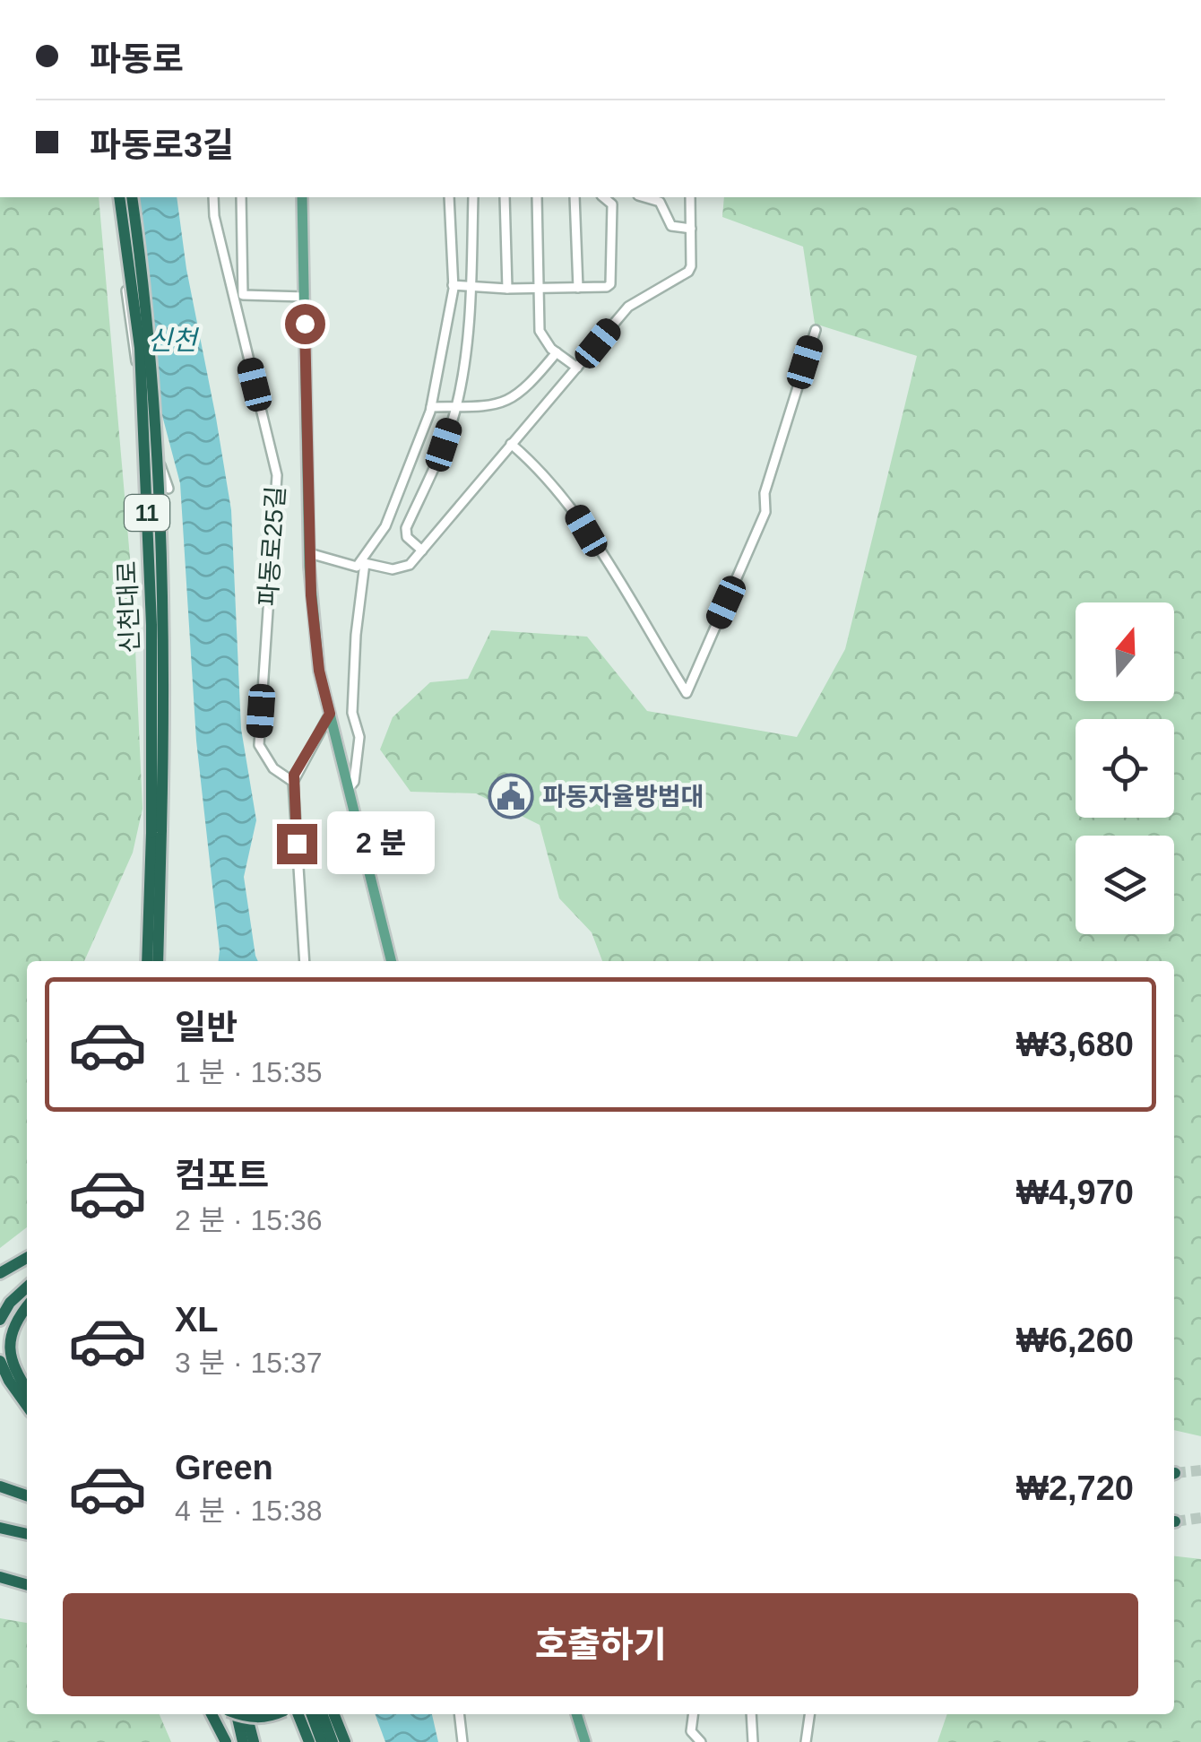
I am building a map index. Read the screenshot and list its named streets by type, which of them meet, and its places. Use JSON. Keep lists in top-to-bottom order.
{
  "streets": {
    "highway": ["11", "신천대로"],
    "street": ["파동로25길"]
  },
  "water": ["신천"],
  "places": {
    "public building": ["파동자율방범대"]
  },
  "north": "top",
  "page": {
    "banner": ["파동로", "파동로3길"],
    "bubble": "2 분",
    "list": [
      {
        "name": "일반",
        "note": "1 분 · 15:35",
        "value": "₩3,680"
      },
      {
        "name": "컴포트",
        "note": "2 분 · 15:36",
        "value": "₩4,970"
      },
      {
        "name": "XL",
        "note": "3 분 · 15:37",
        "value": "₩6,260"
      },
      {
        "name": "Green",
        "note": "4 분 · 15:38",
        "value": "₩2,720"
      }
    ],
    "buttons": "호출하기"
  }
}
